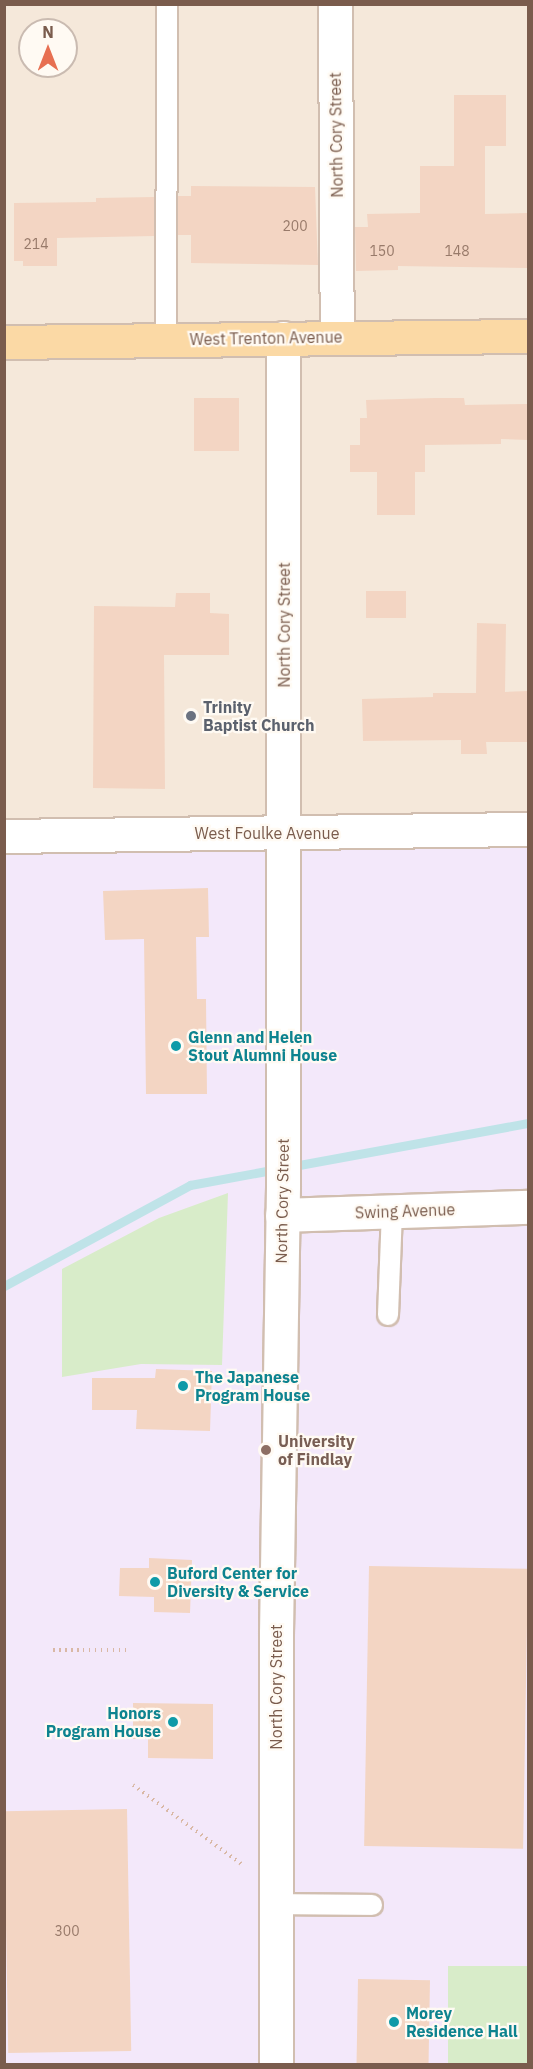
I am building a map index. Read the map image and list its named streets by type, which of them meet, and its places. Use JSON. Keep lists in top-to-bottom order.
{
  "streets": {
    "main road": ["West Trenton Avenue"],
    "street": ["North Cory Street", "West Foulke Avenue", "Swing Avenue"]
  },
  "crossings": [
    ["North Cory Street", "West Trenton Avenue"],
    ["North Cory Street", "West Foulke Avenue"],
    ["North Cory Street", "Swing Avenue"]
  ],
  "places": [
    "Trinity Baptist Church",
    "Glenn and Helen Stout Alumni House",
    "The Japanese Program House",
    "University of Findlay",
    "Buford Center for Diversity & Service",
    "Honors Program House",
    "Morey Residence Hall"
  ],
  "house_numbers": [
    "200",
    "214",
    "150",
    "148",
    "300"
  ],
  "north": "top"
}
